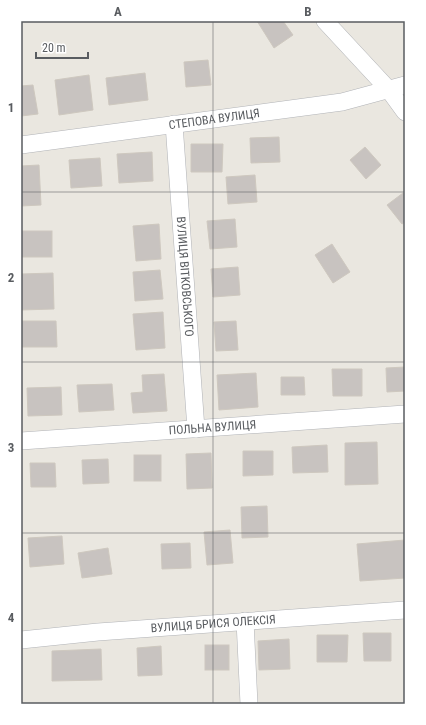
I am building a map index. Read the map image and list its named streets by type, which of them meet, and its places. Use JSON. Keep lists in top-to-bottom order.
{
  "streets": {
    "street": [
      "СТЕПОВА ВУЛИЦЯ",
      "ВУЛИЦЯ ВІТКОВСЬКОГО",
      "ПОЛЬНА ВУЛИЦЯ",
      "ВУЛИЦЯ БРИСЯ ОЛЕКСІЯ"
    ]
  },
  "crossings": [
    ["СТЕПОВА ВУЛИЦЯ", "ВУЛИЦЯ ВІТКОВСЬКОГО"],
    ["ВУЛИЦЯ ВІТКОВСЬКОГО", "ПОЛЬНА ВУЛИЦЯ"]
  ],
  "scale_bar": "20 m",
  "grid": {
    "columns": ["A", "B"],
    "rows": [
      "1",
      "2",
      "3",
      "4"
    ]
  }
}
